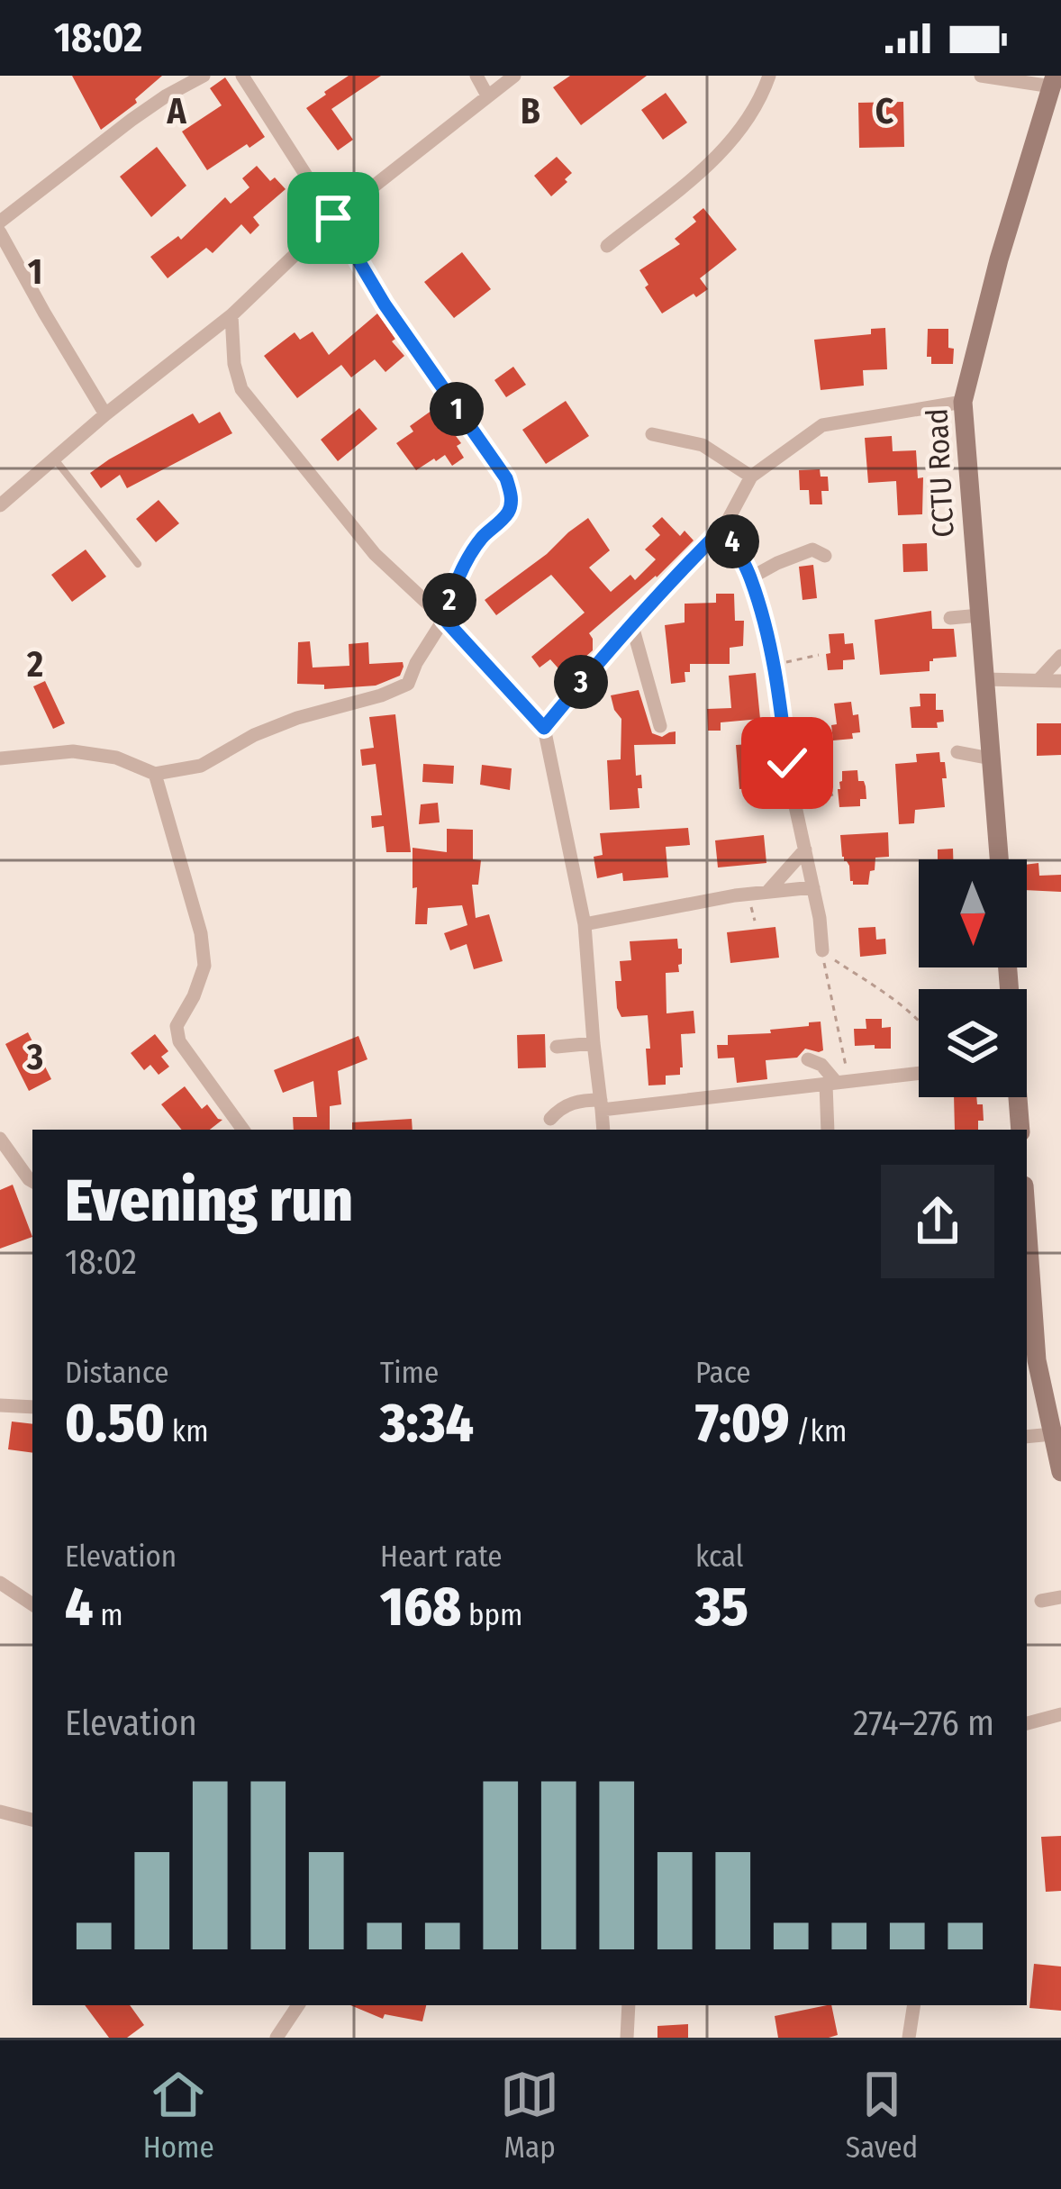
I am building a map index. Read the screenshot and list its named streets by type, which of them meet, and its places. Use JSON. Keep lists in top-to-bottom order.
{
  "streets": {
    "street": ["CCTU Road"]
  },
  "north": "bottom",
  "page": {
    "status": "18:02",
    "pins": [
      "1",
      "4",
      "2",
      "3"
    ],
    "heading": ["Evening run", "18:02"],
    "stats": [
      ["Distance", "0.50 km"],
      ["Time", "3:34"],
      ["Pace", "7:09 /km"],
      ["Elevation", "4 m"],
      ["Heart rate", "168 bpm"],
      ["kcal", "35"]
    ],
    "chart": ["Elevation", "274–276 m"],
    "tabs": ["Home", "Map", "Saved"]
  },
  "grid": {
    "columns": ["A", "B", "C"],
    "rows": ["1", "2", "3"]
  }
}
